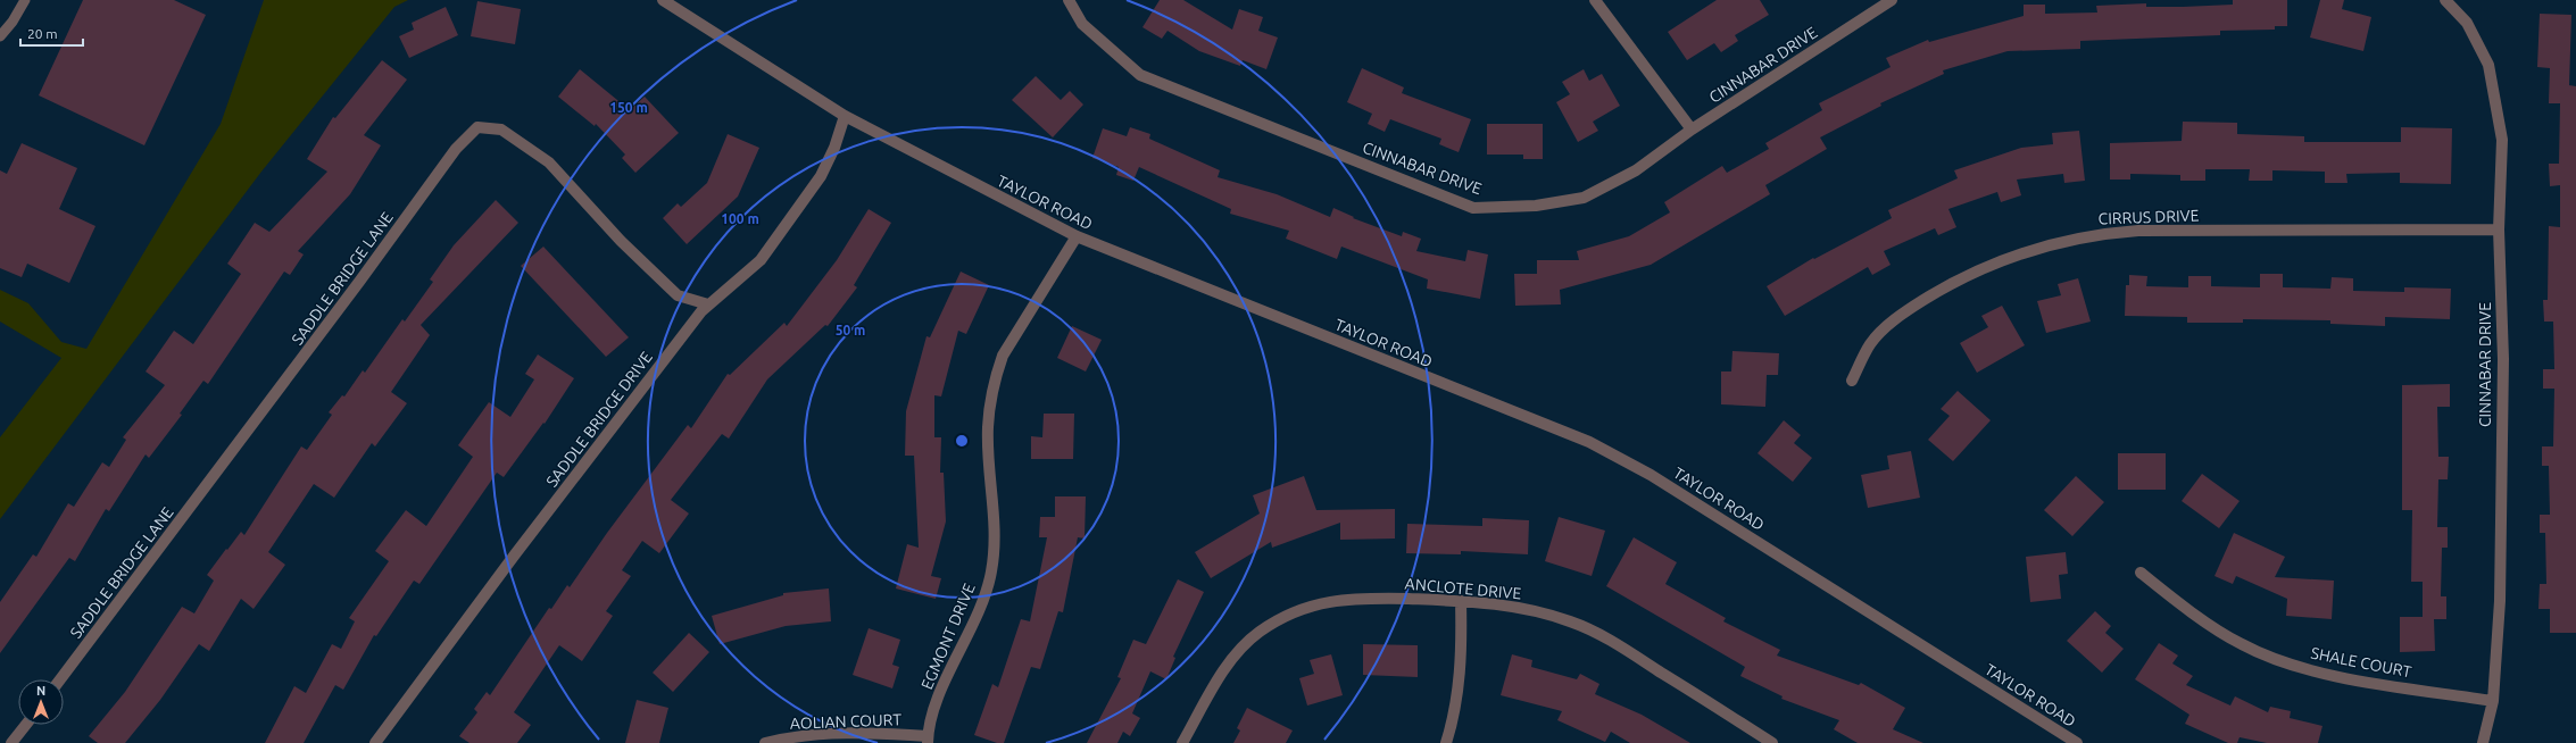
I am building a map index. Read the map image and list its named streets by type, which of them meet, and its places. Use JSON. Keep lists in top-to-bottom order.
{
  "streets": {
    "street": [
      "CINNABAR DRIVE",
      "TAYLOR ROAD",
      "CIRRUS DRIVE",
      "SADDLE BRIDGE LANE",
      "SADDLE BRIDGE DRIVE",
      "ANCLOTE DRIVE",
      "EGMONT DRIVE",
      "SHALE COURT",
      "AOLIAN COURT"
    ]
  },
  "crossings": [
    ["CINNABAR DRIVE", "CIRRUS DRIVE"],
    ["CINNABAR DRIVE", "SHALE COURT"],
    ["TAYLOR ROAD", "SADDLE BRIDGE DRIVE"],
    ["TAYLOR ROAD", "EGMONT DRIVE"],
    ["SADDLE BRIDGE LANE", "SADDLE BRIDGE DRIVE"],
    ["EGMONT DRIVE", "AOLIAN COURT"]
  ],
  "scale_bar": "20 m",
  "north": "top",
  "rings": ["150 m", "100 m", "50 m"]
}
